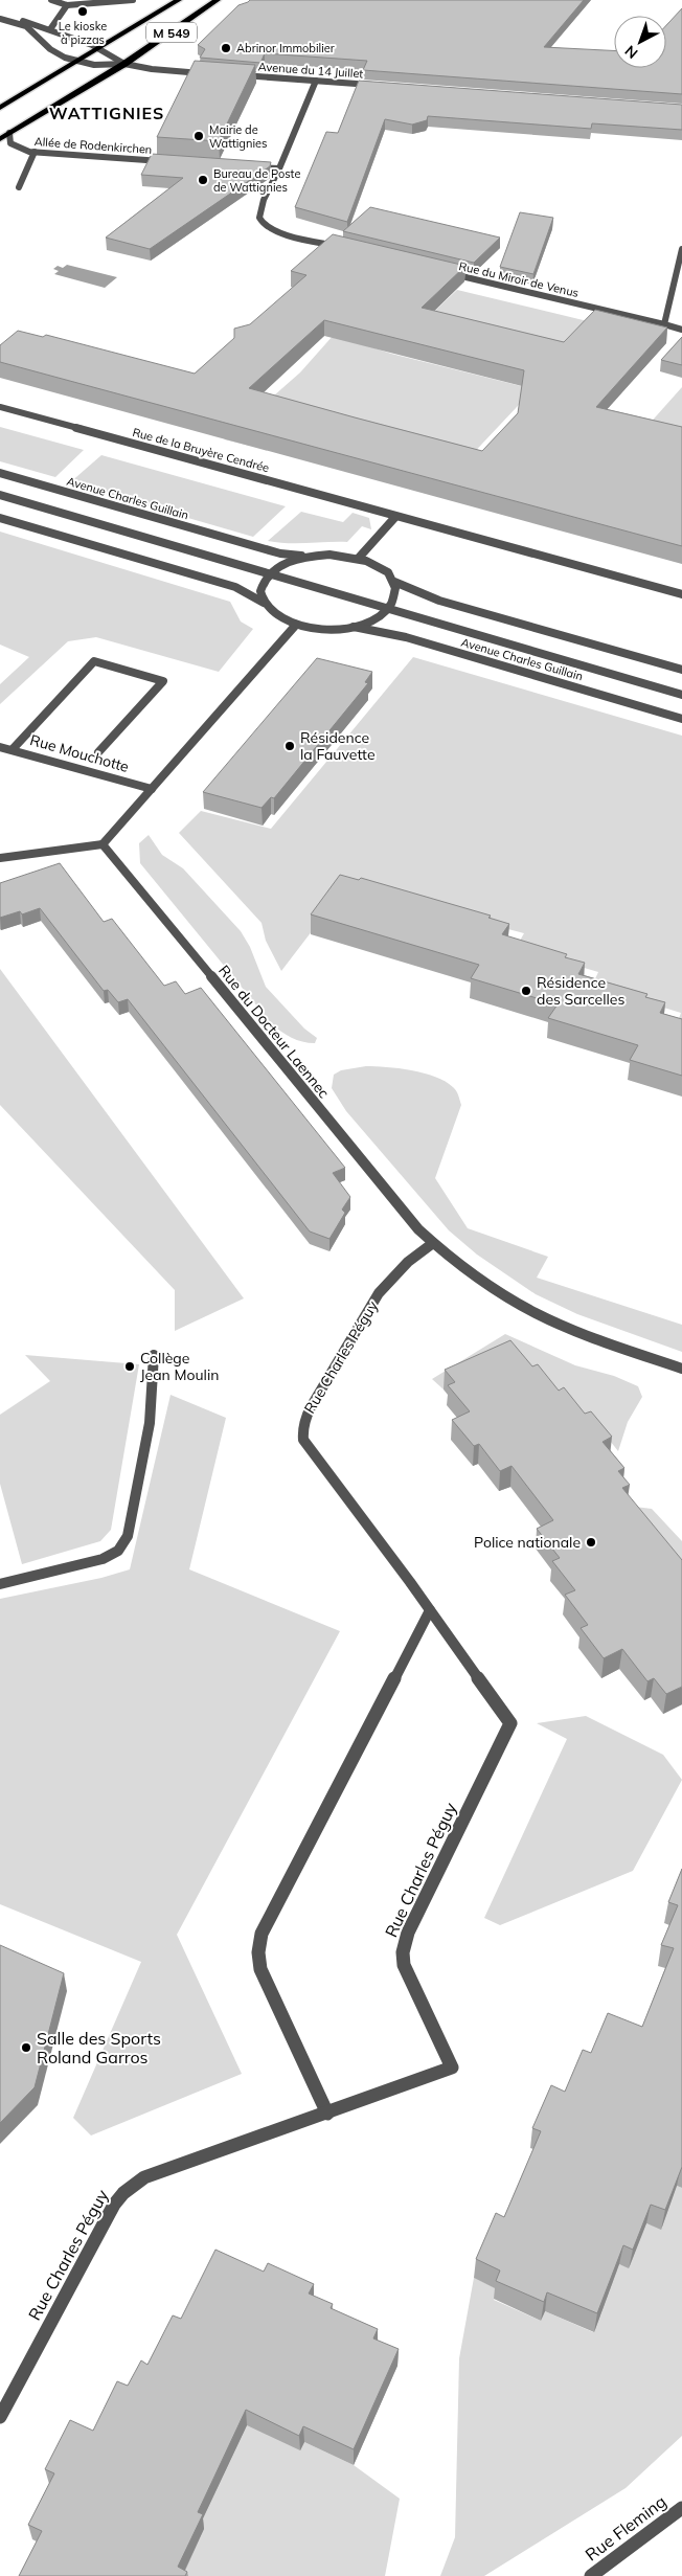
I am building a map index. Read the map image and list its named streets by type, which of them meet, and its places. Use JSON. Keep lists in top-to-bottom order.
{
  "streets": {
    "main road": ["M 549"],
    "street": [
      "Avenue du 14 Juillet",
      "Allée de Rodenkirchen",
      "Rue du Miroir de Venus",
      "Rue de la Bruyère Cendrée",
      "Avenue Charles Guillain",
      "Rue Mouchotte",
      "Rue du Docteur Laennec",
      "Rue Charles Péguy",
      "Rue Fleming"
    ]
  },
  "crossings": [
    ["M 549", "Allée de Rodenkirchen"],
    ["Rue du Docteur Laennec", "Rue Charles Péguy"]
  ],
  "districts": ["WATTIGNIES"],
  "places": [
    "Le kioske à pizzas",
    "Abrinor Immobilier",
    "Mairie de Wattignies",
    "Bureau de Poste de Wattignies",
    "Résidence la Fauvette",
    "Résidence des Sarcelles",
    "Collège Jean Moulin",
    "Police nationale",
    "Salle des Sports Roland Garros"
  ],
  "north": "bottom left"
}
